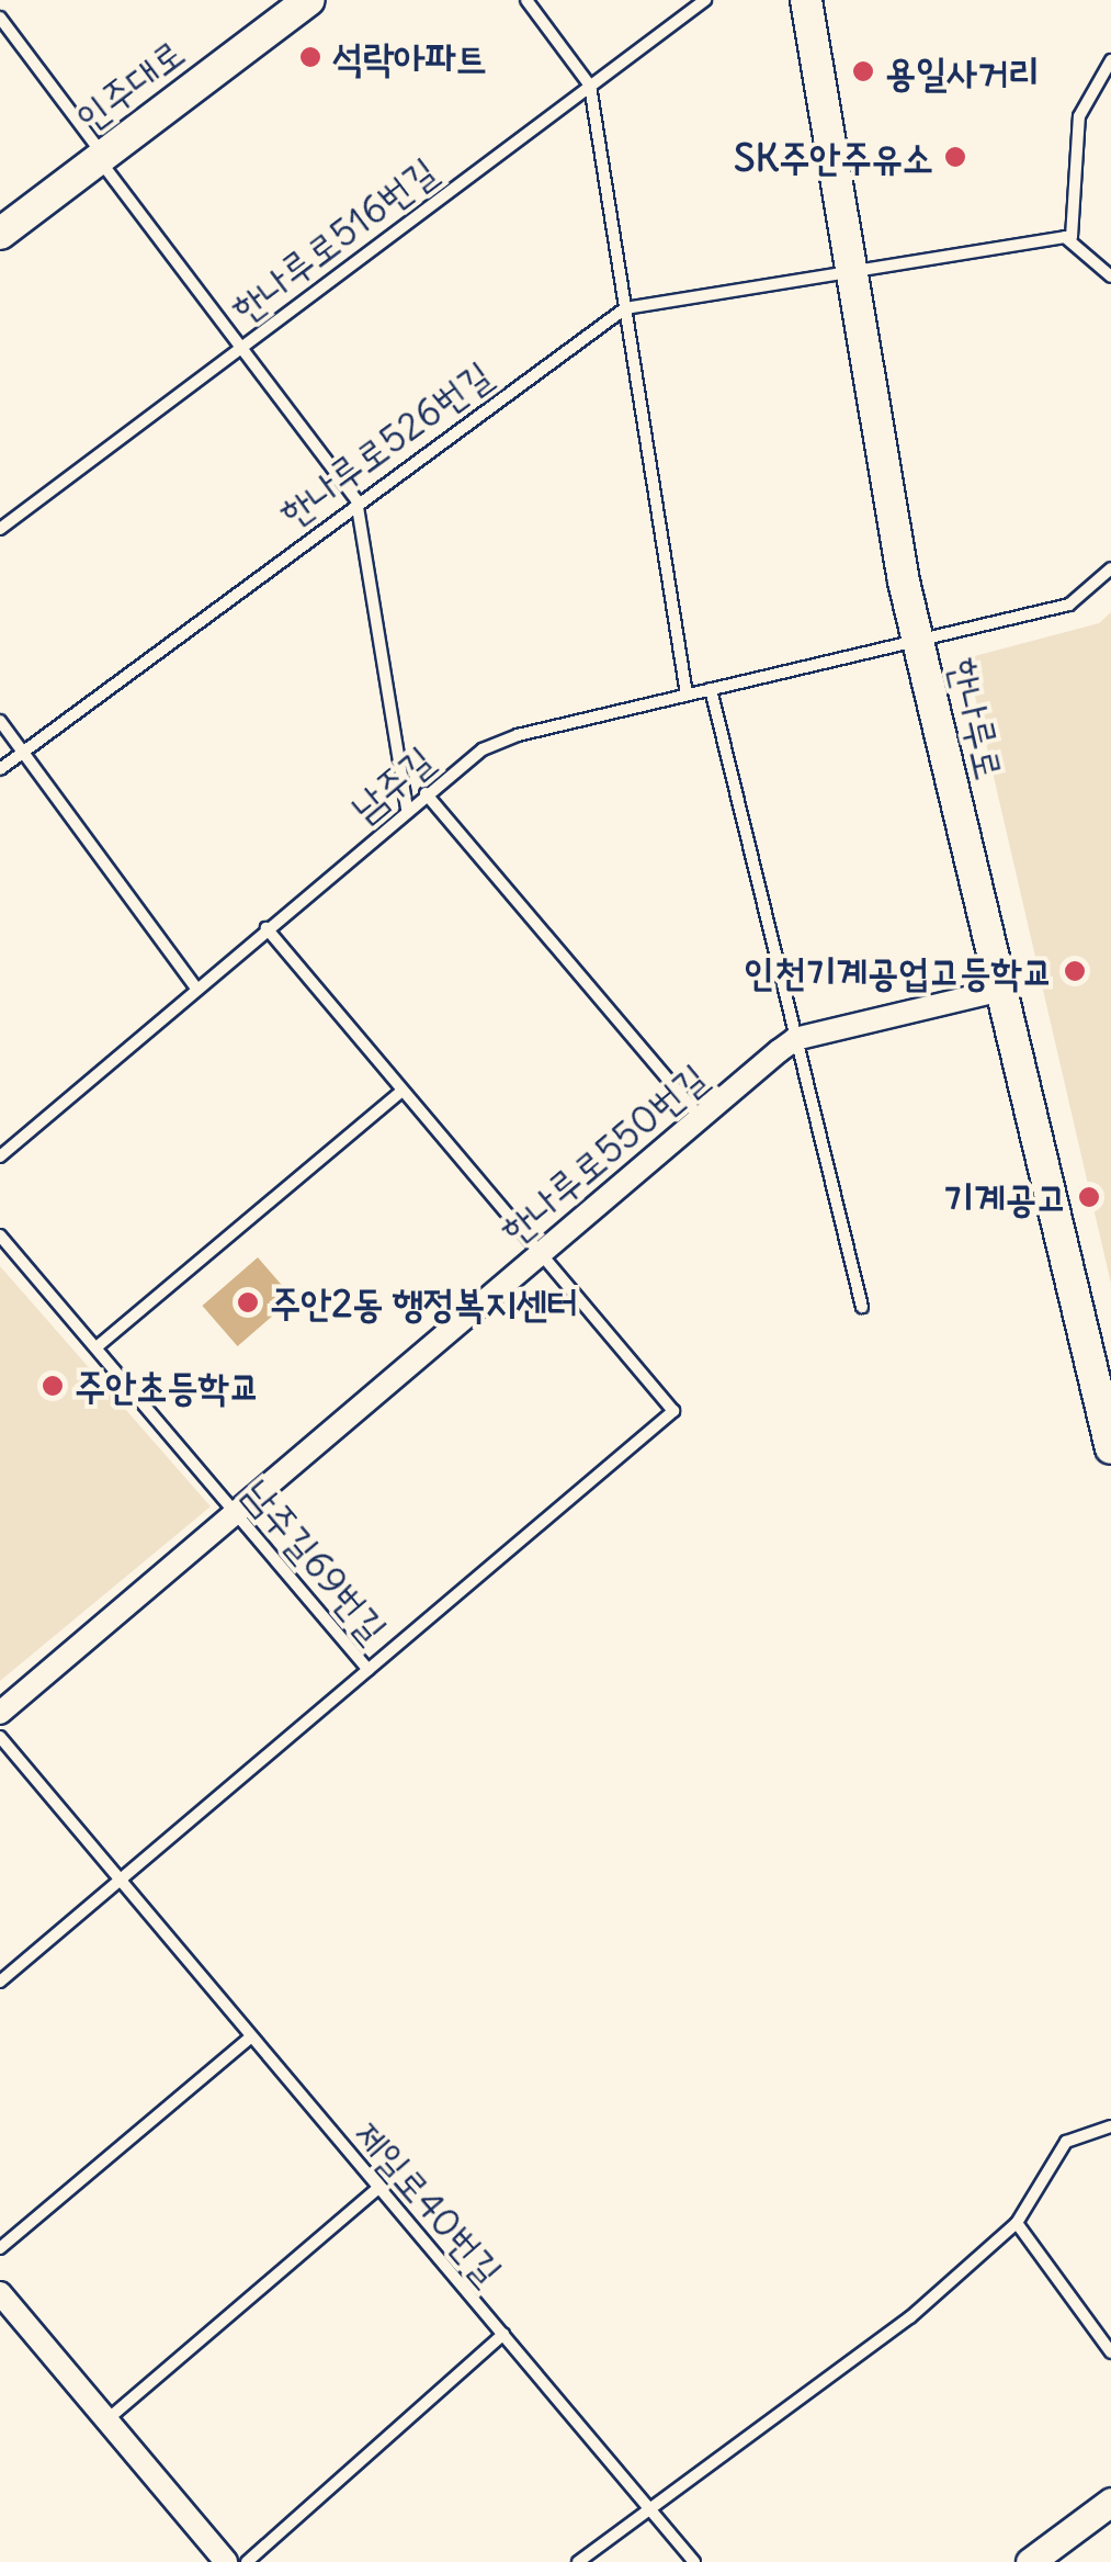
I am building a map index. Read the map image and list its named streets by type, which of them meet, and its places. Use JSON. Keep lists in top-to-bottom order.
{
  "streets": {
    "main road": ["인주대로", "한나루로"],
    "street": ["한나루로550번길"],
    "lane": [
      "한나루로516번길",
      "한나루로526번길",
      "남주길",
      "남주길69번길",
      "제일로40번길"
    ]
  },
  "crossings": [
    ["한나루로526번길", "한나루로"],
    ["한나루로", "남주길"],
    ["한나루로", "한나루로550번길"],
    ["한나루로550번길", "남주길69번길"]
  ],
  "places": [
    "석락아파트",
    "용일사거리",
    "SK주안주유소",
    "인천기계공업고등학교",
    "기계공고",
    "주안2동 행정복지센터",
    "주안초등학교"
  ]
}
